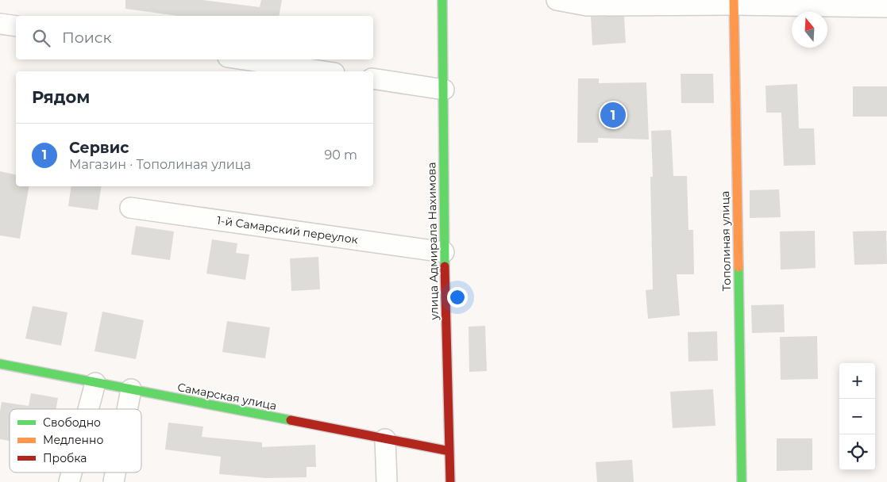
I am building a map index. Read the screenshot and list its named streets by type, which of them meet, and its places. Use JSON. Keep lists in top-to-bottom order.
{
  "streets": {
    "street": [
      "1-й Самарский переулок",
      "улица Адмирала Нахимова",
      "Тополиная улица",
      "Самарская улица"
    ]
  },
  "crossings": [
    ["1-й Самарский переулок", "улица Адмирала Нахимова"],
    ["улица Адмирала Нахимова", "Самарская улица"]
  ],
  "legend": ["Свободно", "Медленно", "Пробка"],
  "north": "top",
  "page": {
    "search": "Поиск",
    "heading": "Рядом",
    "pins": "1",
    "list": [
      {
        "mark": "1",
        "name": "Сервис",
        "note": "Магазин · Тополиная улица",
        "value": "90 m"
      }
    ],
    "map_buttons": ["+", "−"]
  }
}
